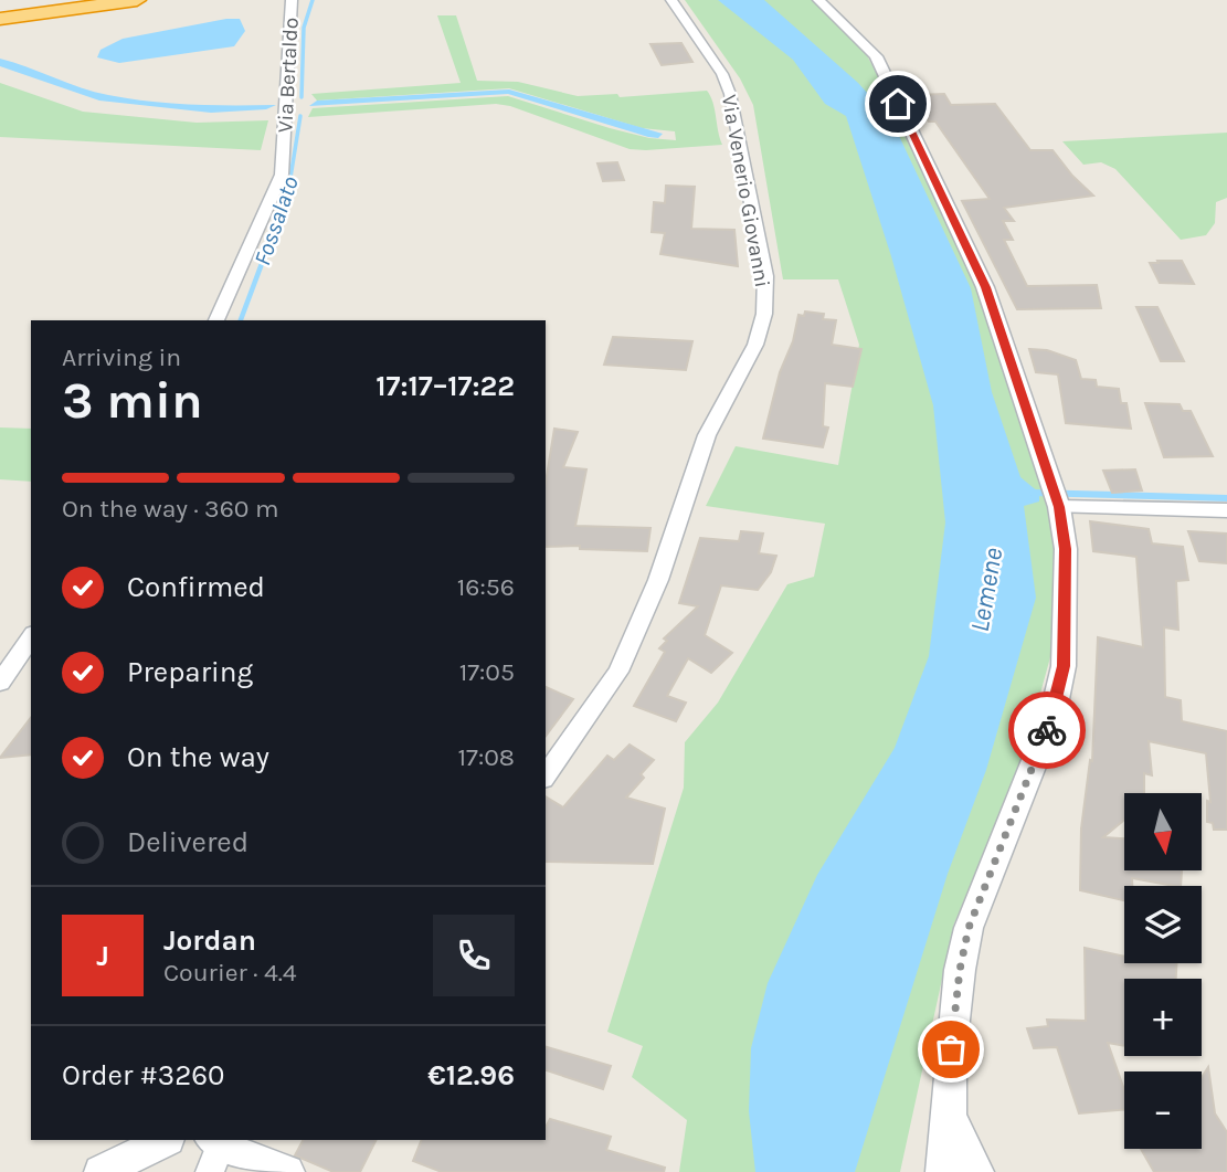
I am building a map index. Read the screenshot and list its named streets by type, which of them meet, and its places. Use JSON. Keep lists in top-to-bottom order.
{
  "streets": {
    "street": ["Via Bertaldo", "Via Venerio Giovanni"]
  },
  "water": ["Fossalato", "Lemene"],
  "north": "bottom",
  "page": {
    "heading": ["3 min", "Arriving in", "17:17–17:22"],
    "panel": [
      "Jordan",
      "Courier · 4.4",
      "Order #3260",
      "€12.96"
    ],
    "bar": "On the way · 360 m",
    "list": [
      ["Confirmed", "16:56"],
      ["Preparing", "17:05"],
      ["On the way", "17:08"],
      "Delivered"
    ],
    "map_buttons": ["+", "−"],
    "round": "J"
  }
}
